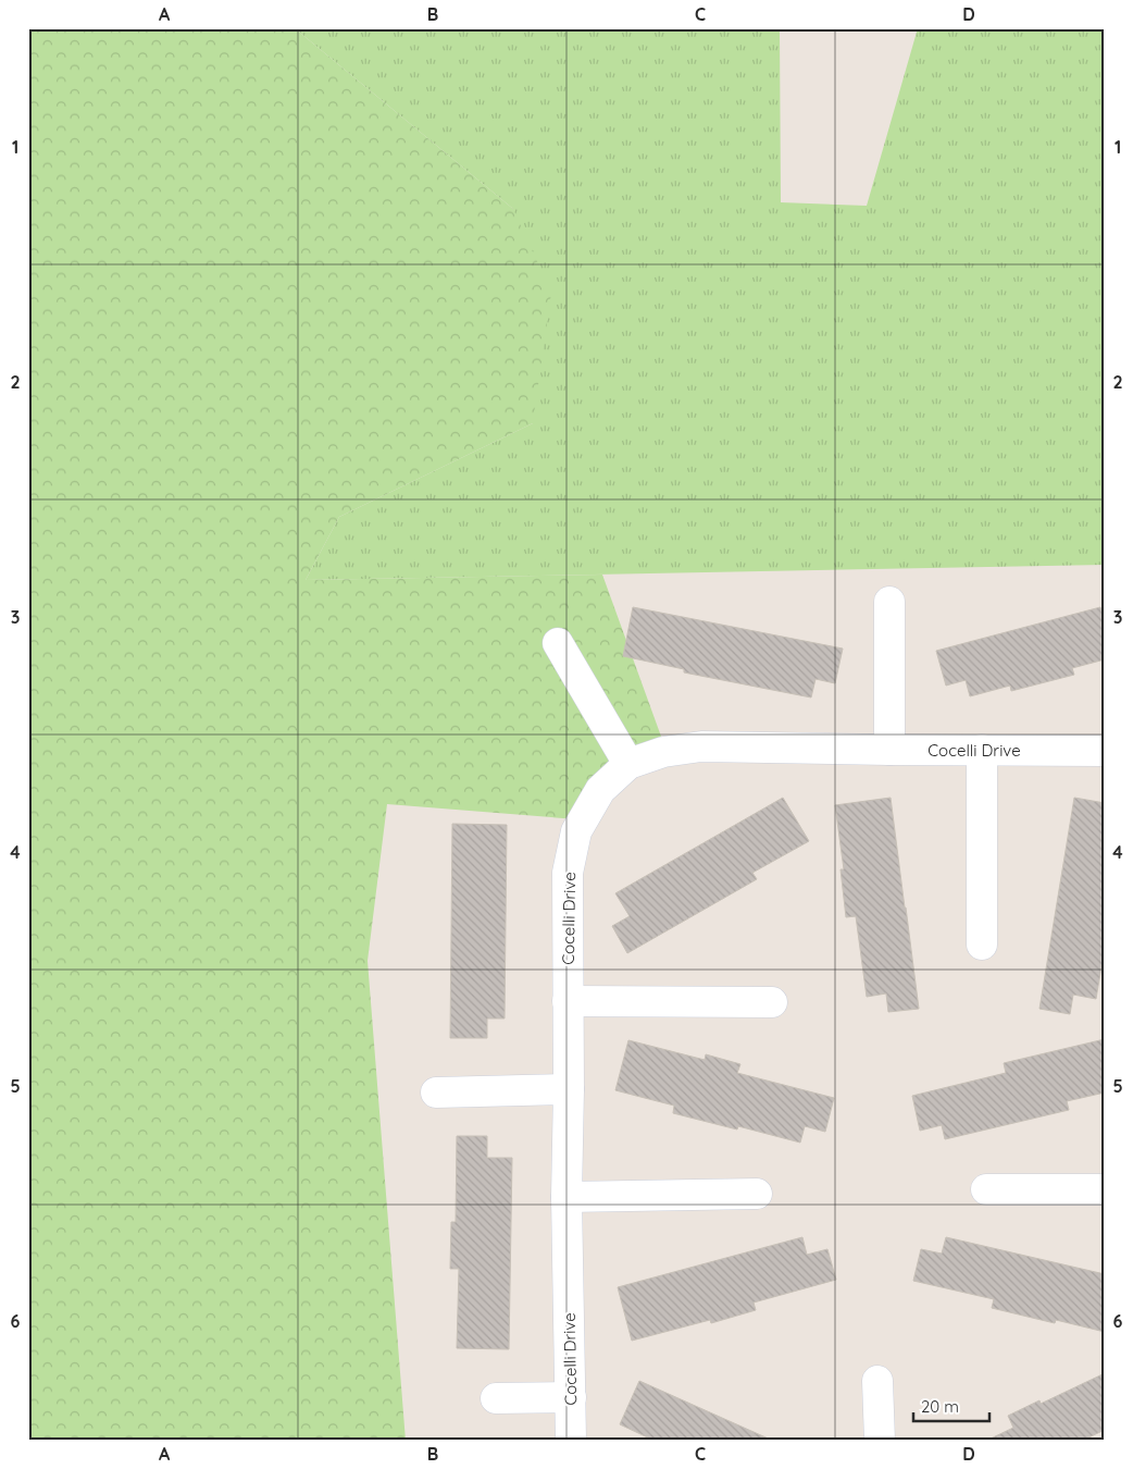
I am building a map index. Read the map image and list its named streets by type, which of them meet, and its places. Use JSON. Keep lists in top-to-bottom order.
{
  "streets": {
    "street": ["Cocelli Drive"]
  },
  "scale_bar": "20 m",
  "grid": {
    "columns": [
      "A",
      "B",
      "C",
      "D"
    ],
    "rows": [
      "1",
      "2",
      "3",
      "4",
      "5",
      "6"
    ]
  }
}
